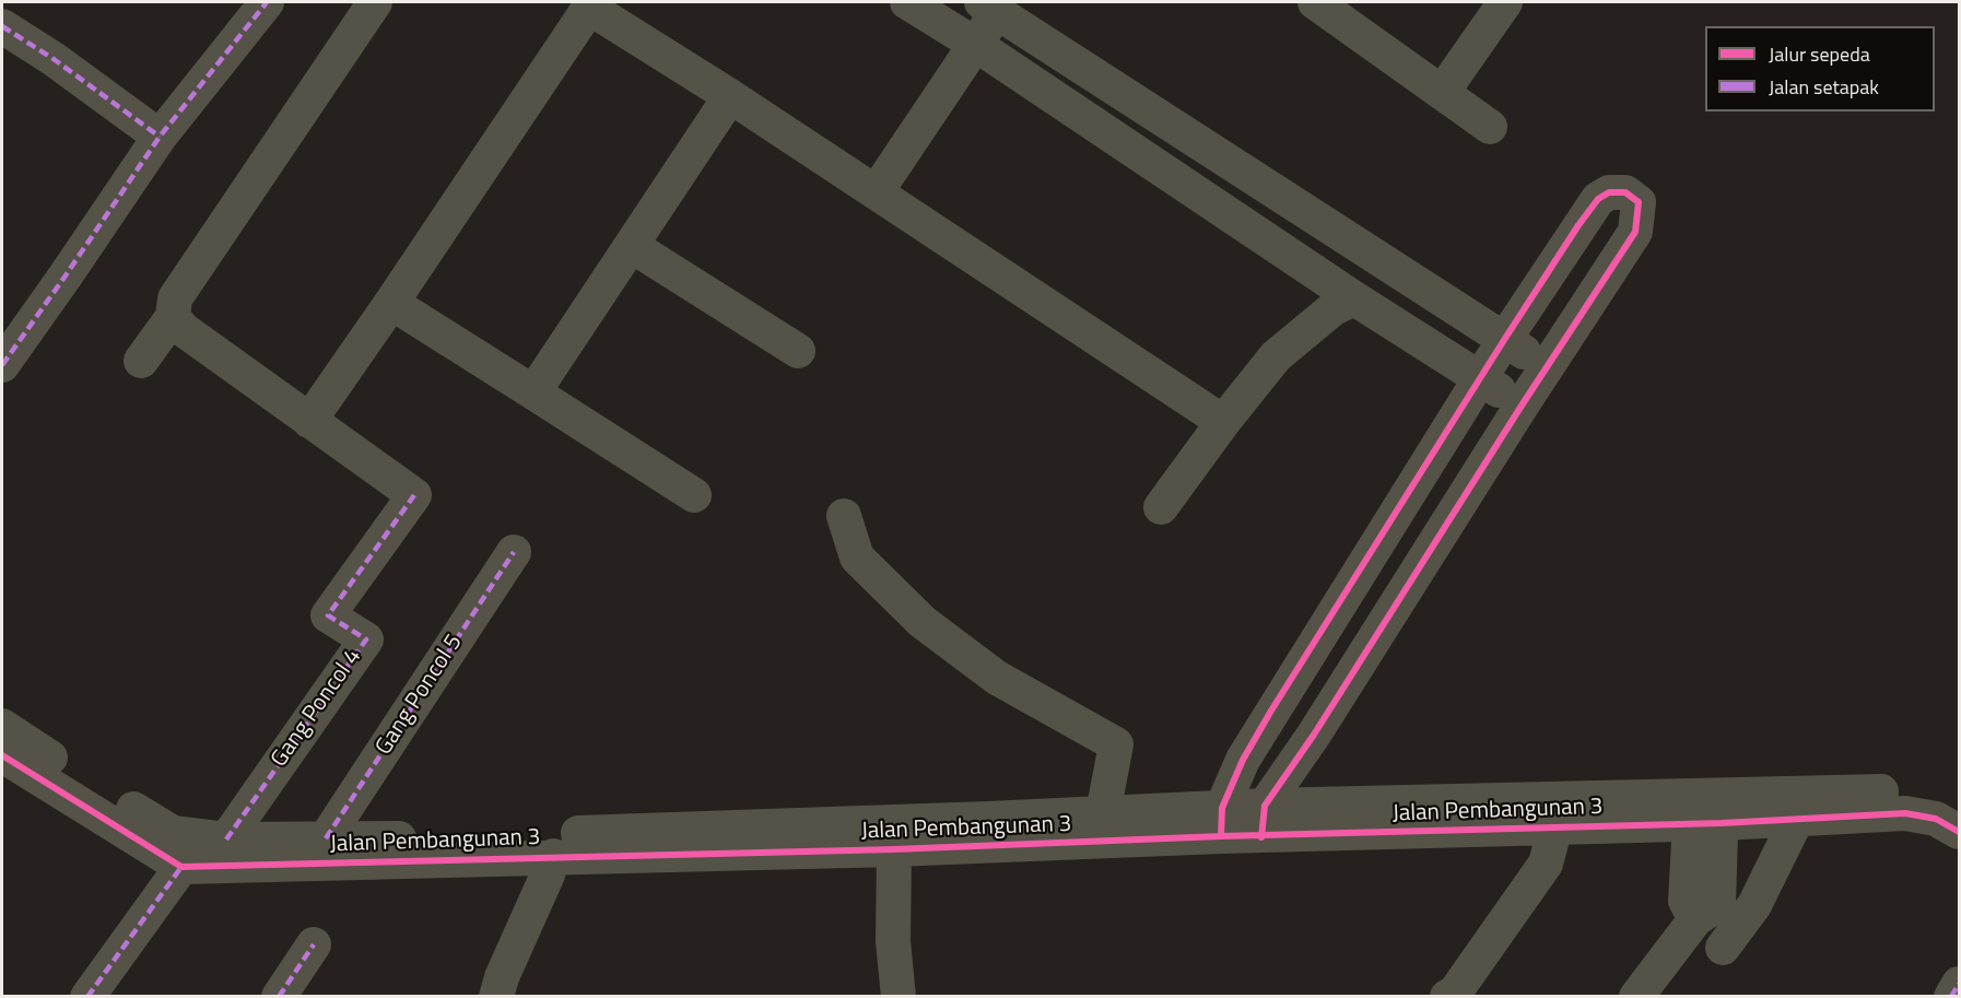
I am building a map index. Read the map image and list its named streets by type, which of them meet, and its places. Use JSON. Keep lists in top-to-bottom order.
{
  "streets": {
    "street": ["Gang Poncol 5", "Gang Poncol 4", "Jalan Pembangunan 3"]
  },
  "crossings": [
    ["Gang Poncol 5", "Jalan Pembangunan 3"],
    ["Gang Poncol 4", "Jalan Pembangunan 3"]
  ],
  "legend": ["Jalur sepeda", "Jalan setapak"]
}
